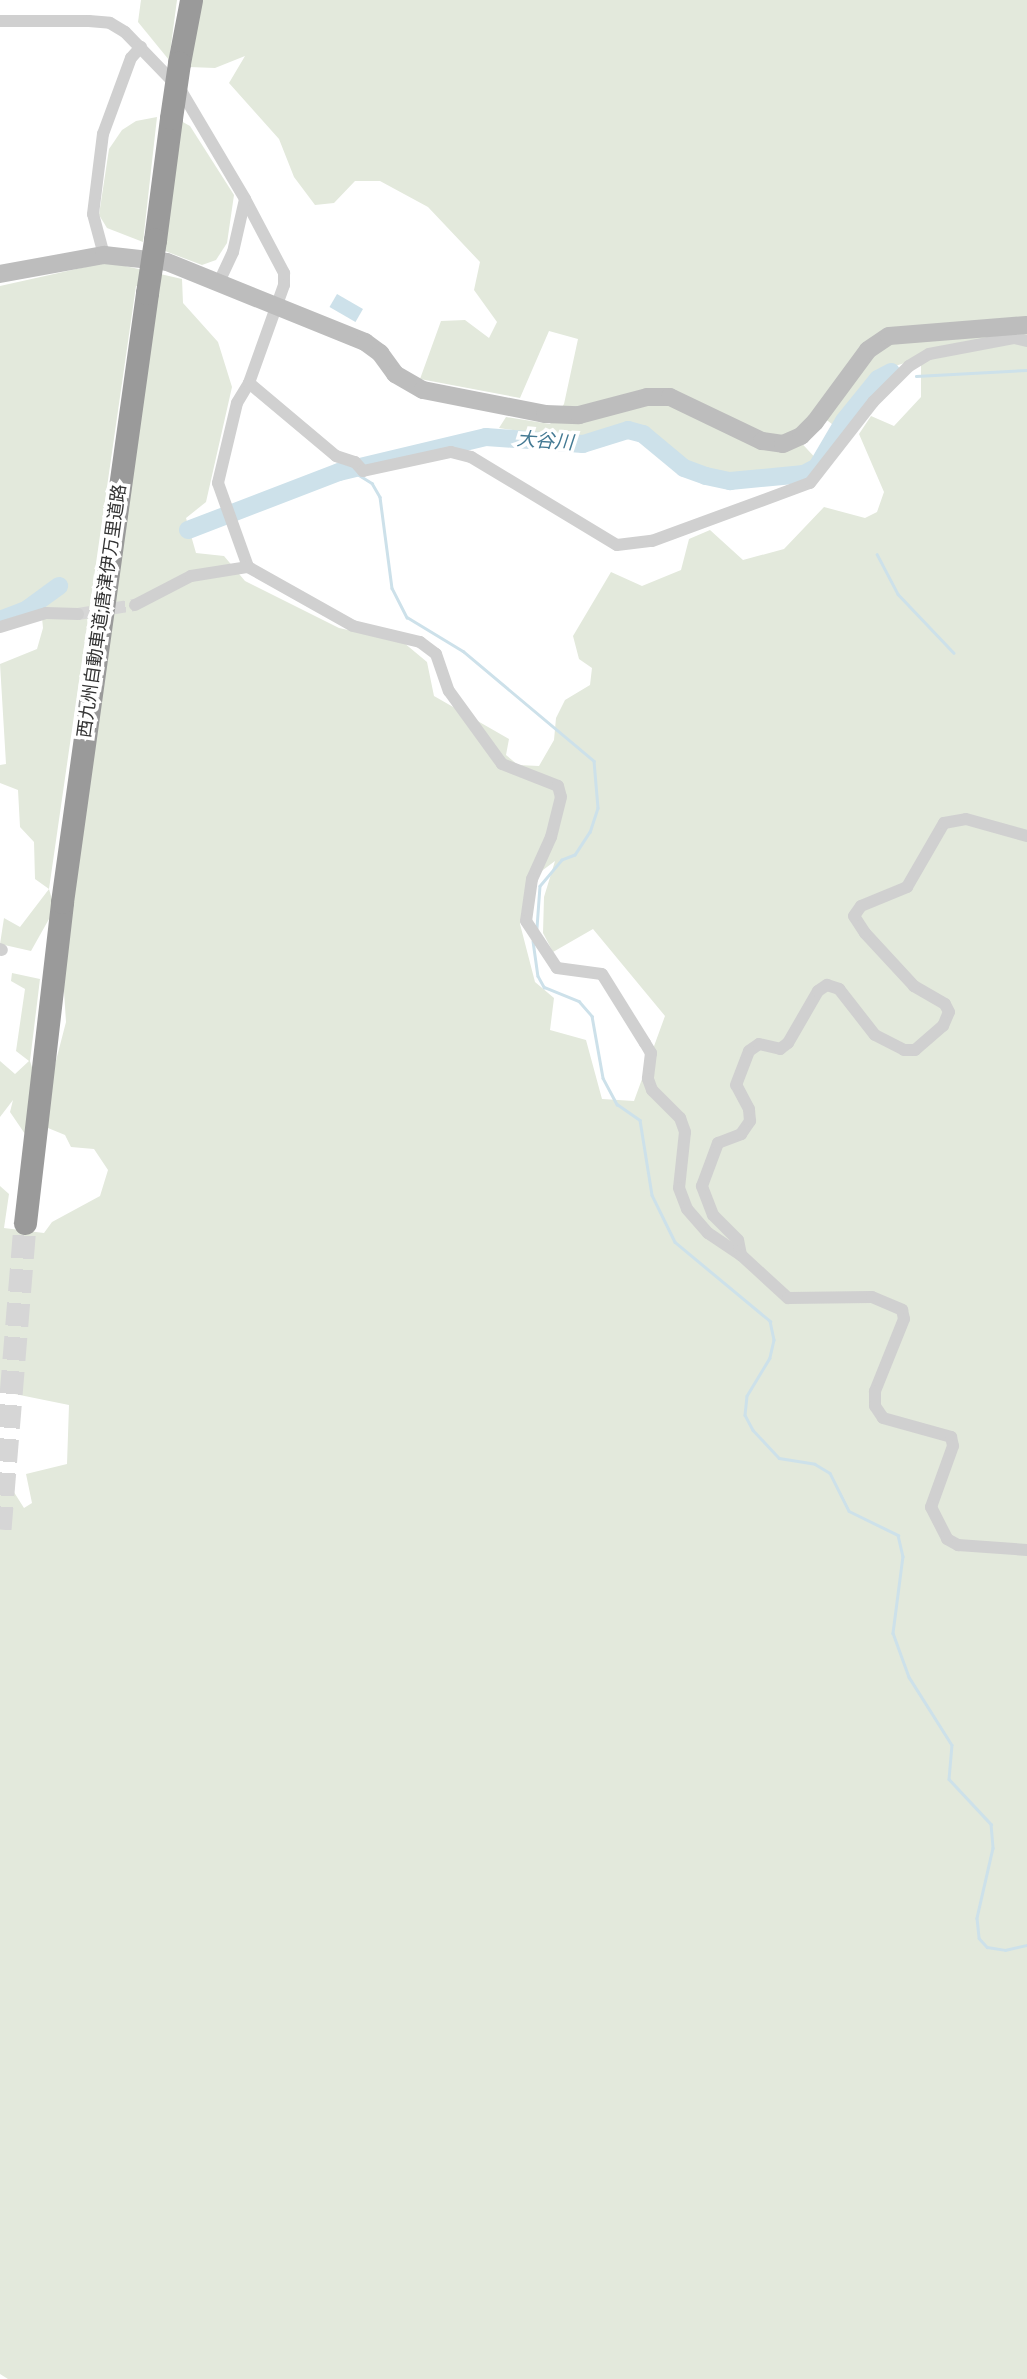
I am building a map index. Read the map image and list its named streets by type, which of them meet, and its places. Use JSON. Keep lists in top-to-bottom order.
{
  "streets": {
    "highway": ["西九州自動車道;唐津伊万里道路"]
  },
  "water": ["大谷川"]
}
